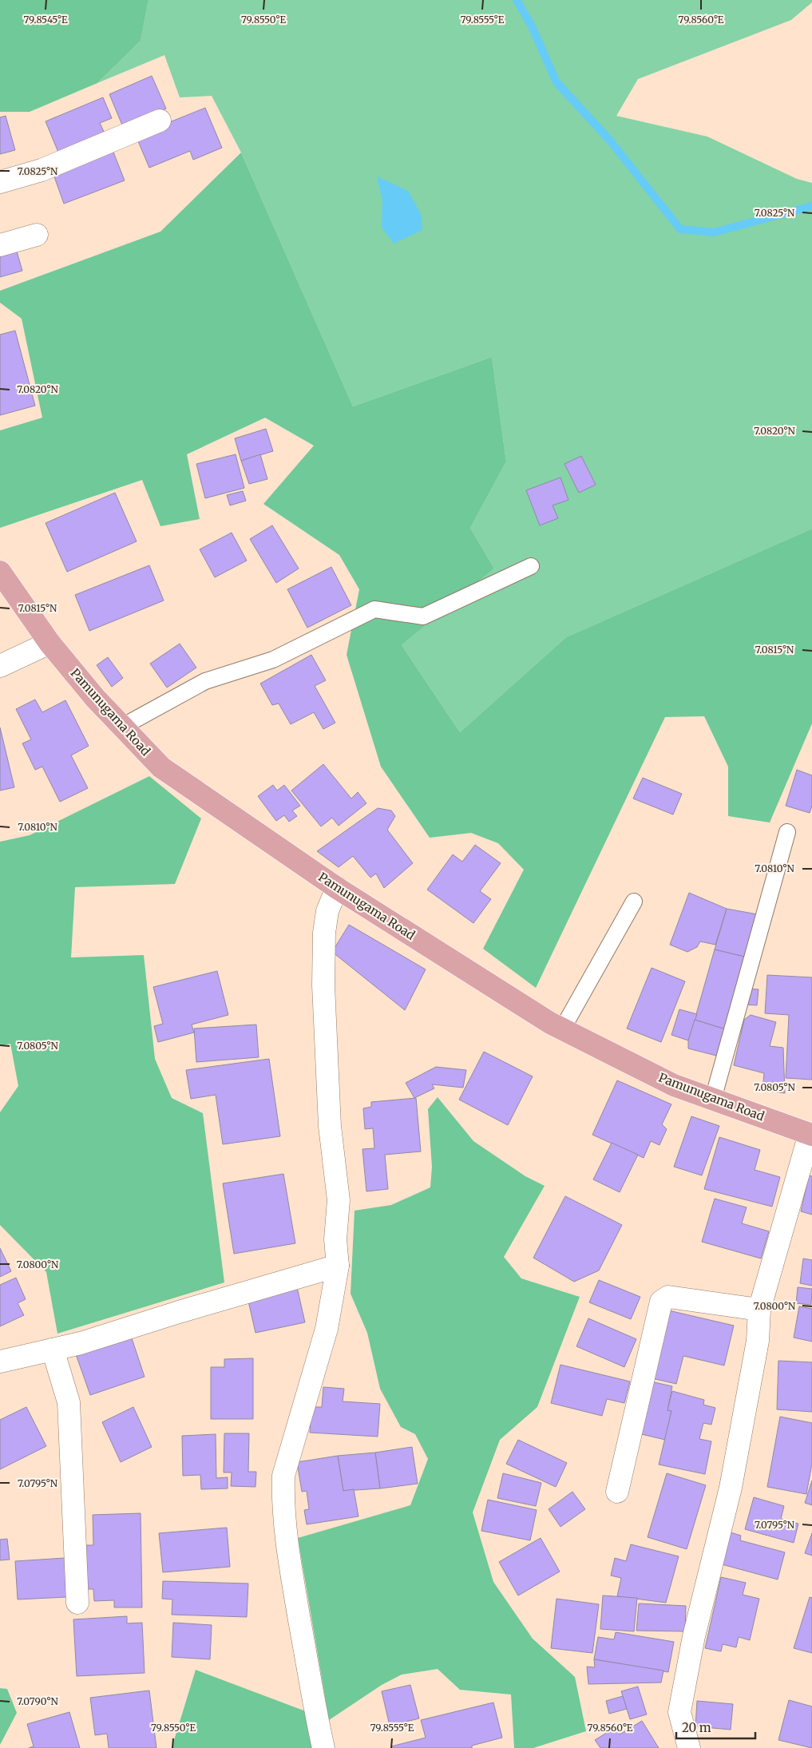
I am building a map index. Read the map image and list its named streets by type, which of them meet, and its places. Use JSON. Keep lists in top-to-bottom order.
{
  "streets": {
    "main road": ["Pamunugama Road"]
  },
  "scale_bar": "20 m",
  "coordinates": [
    "79.8545°E",
    "79.8550°E",
    "79.8555°E",
    "79.8560°E",
    "7.0825°N",
    "7.0820°N",
    "7.0815°N",
    "7.0810°N",
    "7.0805°N",
    "7.0800°N",
    "7.0795°N",
    "7.0790°N"
  ]
}
